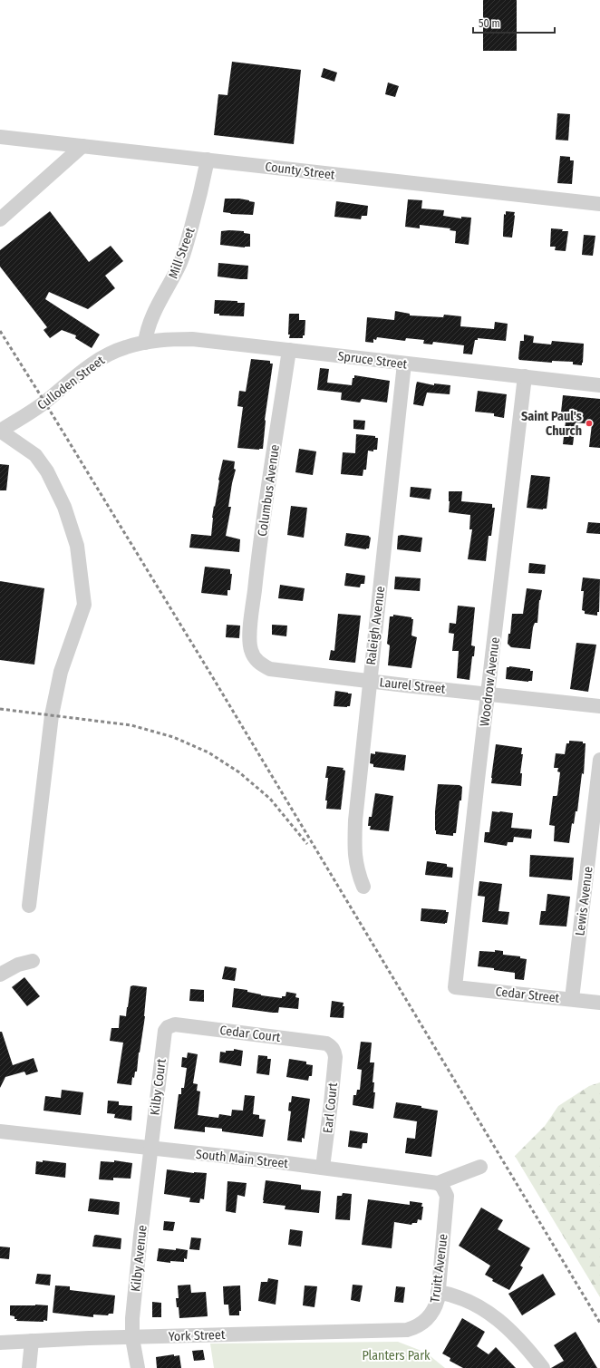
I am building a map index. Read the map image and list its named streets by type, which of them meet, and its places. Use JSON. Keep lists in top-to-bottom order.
{
  "streets": {
    "street": [
      "County Street",
      "Mill Street",
      "Spruce Street",
      "Culloden Street",
      "Columbus Avenue",
      "Raleigh Avenue",
      "Woodrow Avenue",
      "Laurel Street",
      "Lewis Avenue",
      "Cedar Street",
      "Cedar Court",
      "Kilby Court",
      "Earl Court",
      "South Main Street",
      "Kilby Avenue",
      "Truitt Avenue",
      "York Street"
    ]
  },
  "crossings": [
    ["County Street", "Mill Street"],
    ["Mill Street", "Spruce Street"],
    ["Mill Street", "Culloden Street"],
    ["Spruce Street", "Culloden Street"],
    ["Spruce Street", "Columbus Avenue"],
    ["Spruce Street", "Raleigh Avenue"],
    ["Spruce Street", "Woodrow Avenue"],
    ["Columbus Avenue", "Laurel Street"],
    ["Raleigh Avenue", "Laurel Street"],
    ["Woodrow Avenue", "Laurel Street"],
    ["Woodrow Avenue", "Cedar Street"],
    ["Lewis Avenue", "Cedar Street"],
    ["Cedar Court", "Kilby Court"],
    ["Cedar Court", "Earl Court"],
    ["Kilby Court", "South Main Street"],
    ["Kilby Court", "Kilby Avenue"],
    ["Earl Court", "South Main Street"],
    ["South Main Street", "Kilby Avenue"],
    ["South Main Street", "Truitt Avenue"],
    ["Kilby Avenue", "York Street"],
    ["Truitt Avenue", "York Street"]
  ],
  "parks": ["Planters Park"],
  "places": ["Saint Paul's Church"],
  "scale_bar": "50 m"
}
